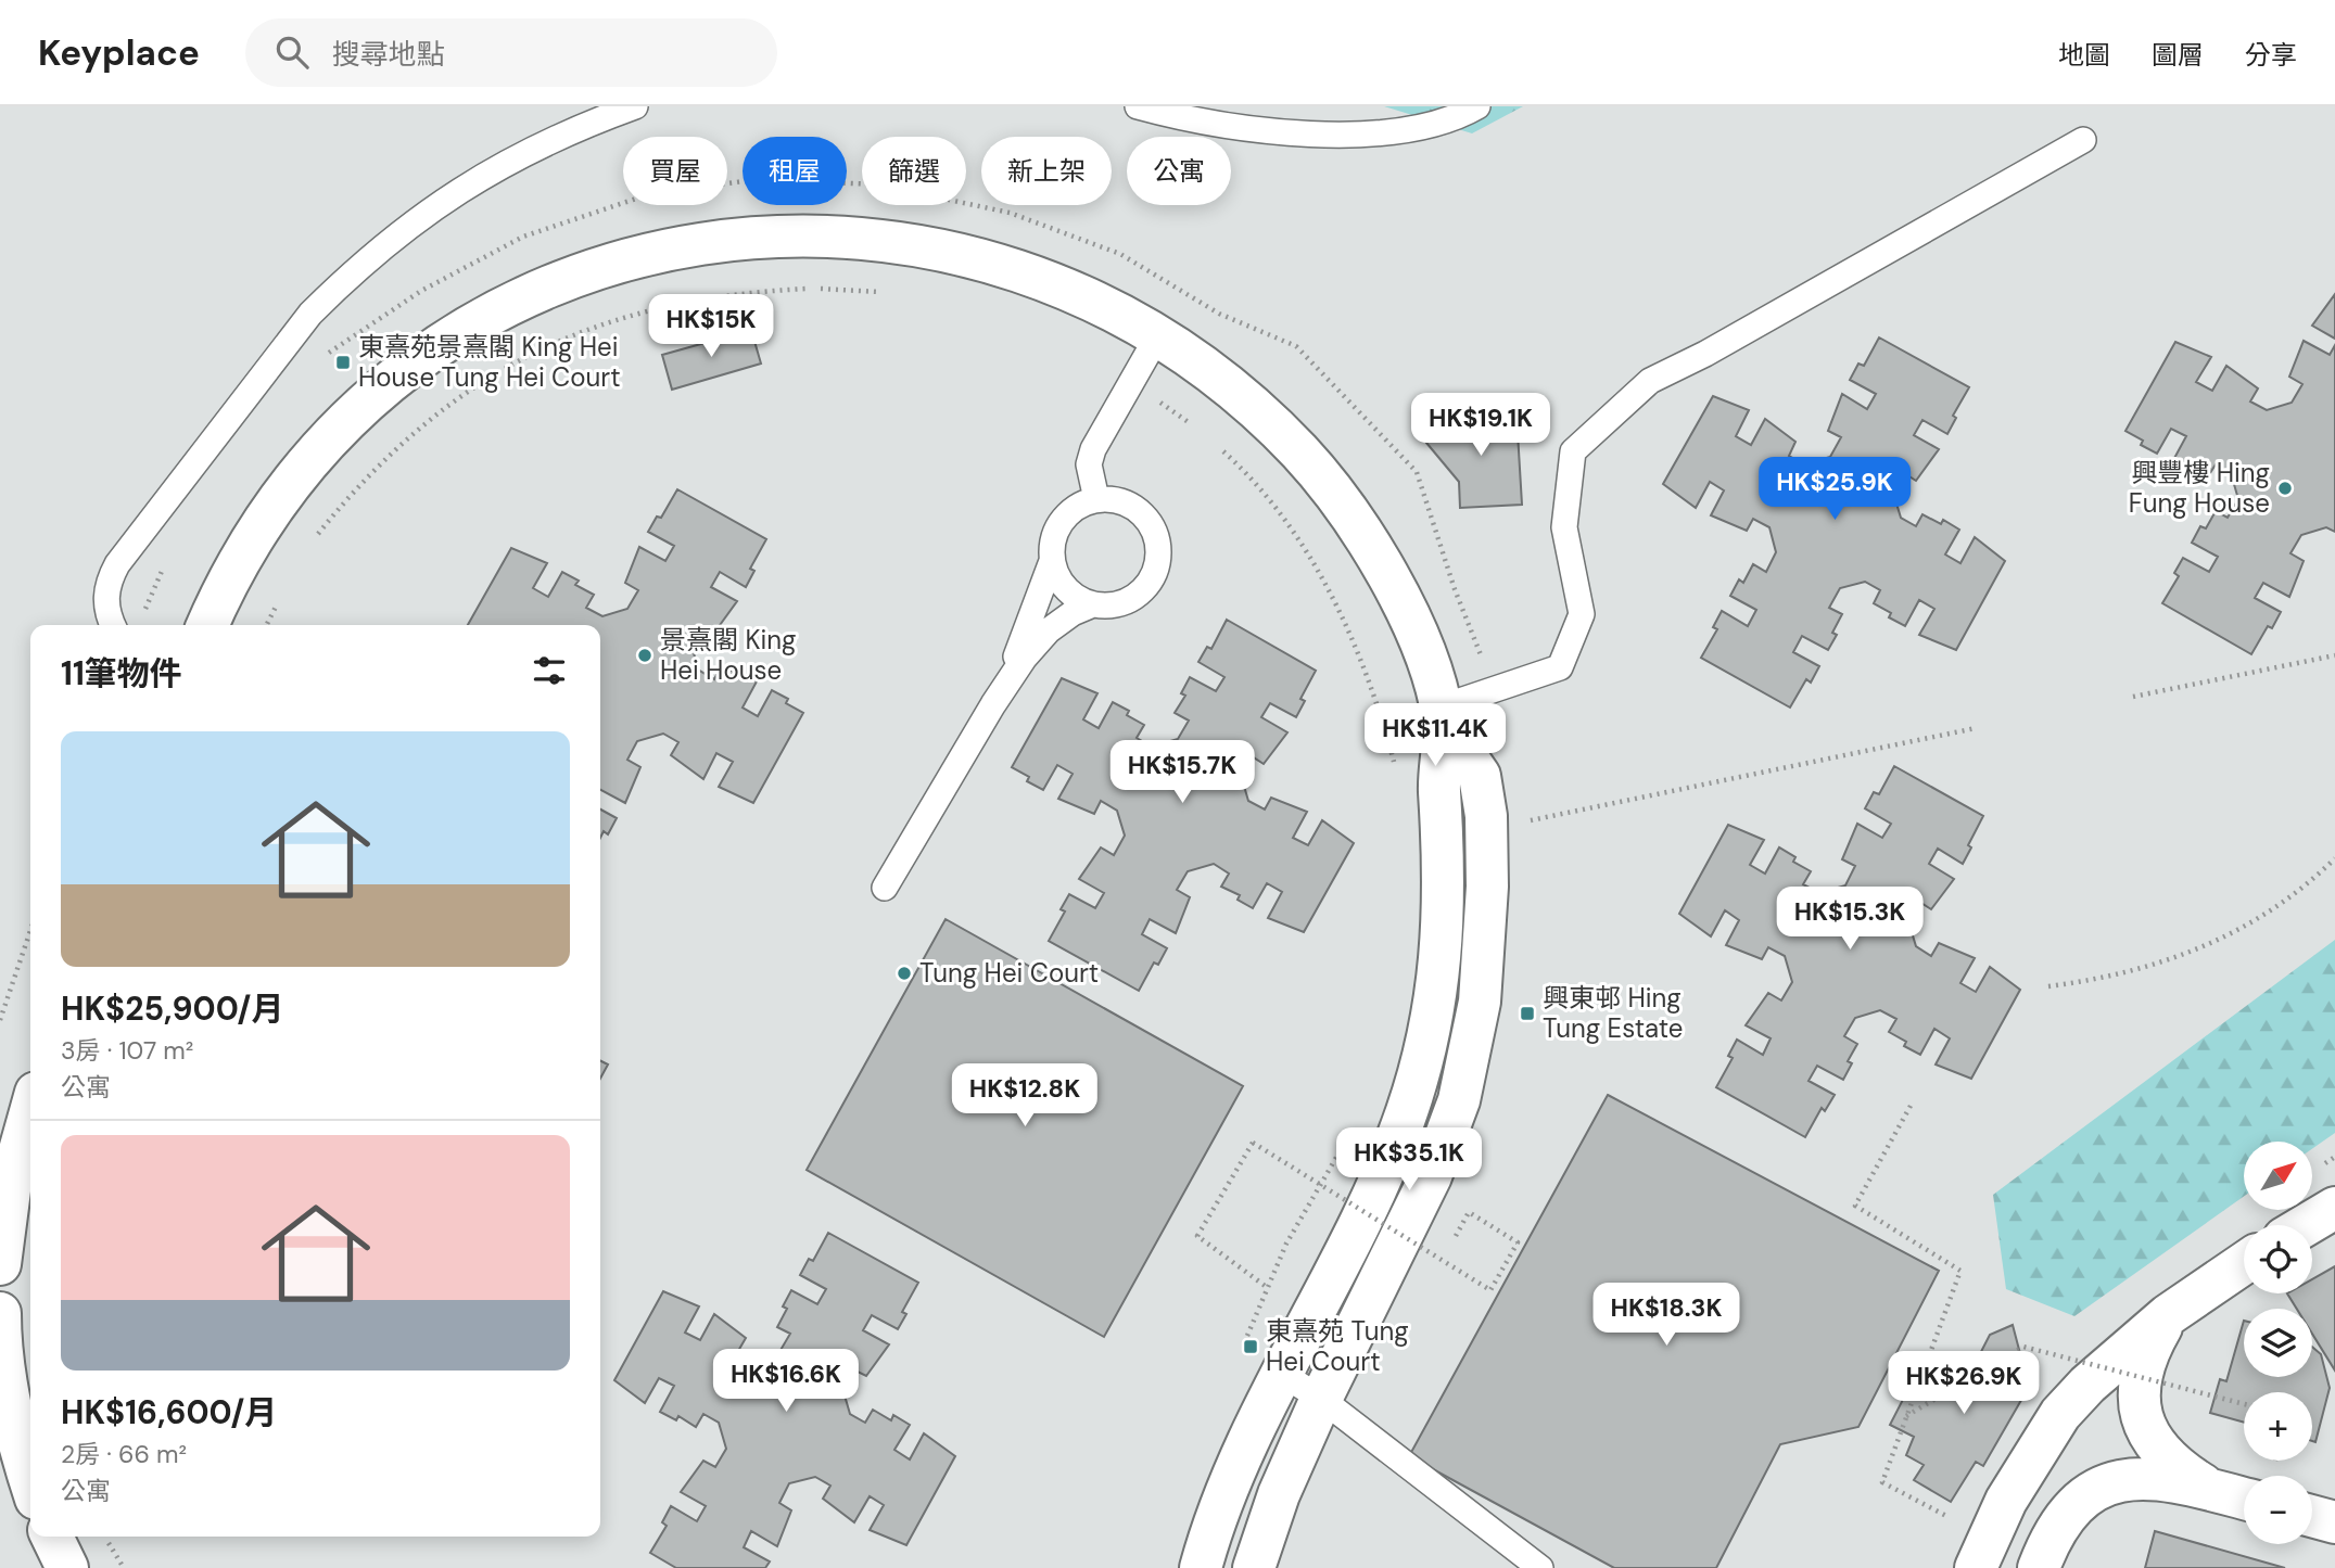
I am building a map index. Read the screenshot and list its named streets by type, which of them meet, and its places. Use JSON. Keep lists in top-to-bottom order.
{
  "places": {
    "transit": ["東熹苑景熹閣 King Hei House Tung Hei Court", "興東邨 Hing Tung Estate", "東熹苑 Tung Hei Court"],
    "other": ["興豐樓 Hing Fung House", "景熹閣 King Hei House", "Tung Hei Court"]
  },
  "north": "top right",
  "page": {
    "header": "Keyplace",
    "search": "搜尋地點",
    "nav": ["地圖", "圖層", "分享"],
    "chip": [
      "買屋",
      "租屋",
      "篩選",
      "新上架",
      "公寓"
    ],
    "price": [
      "HK$15K",
      "HK$19.1K",
      "HK$25.9K",
      "HK$11.4K",
      "HK$15.7K",
      "HK$15.3K",
      "HK$12.8K",
      "HK$35.1K",
      "HK$18.3K",
      "HK$16.6K",
      "HK$26.9K"
    ],
    "heading": "11筆物件",
    "list": [
      {
        "name": "HK$25,900/月",
        "note": "3房 · 107 m² · 公寓"
      },
      {
        "name": "HK$16,600/月",
        "note": "2房 · 66 m² · 公寓"
      }
    ],
    "map_buttons": ["+", "−"]
  }
}
